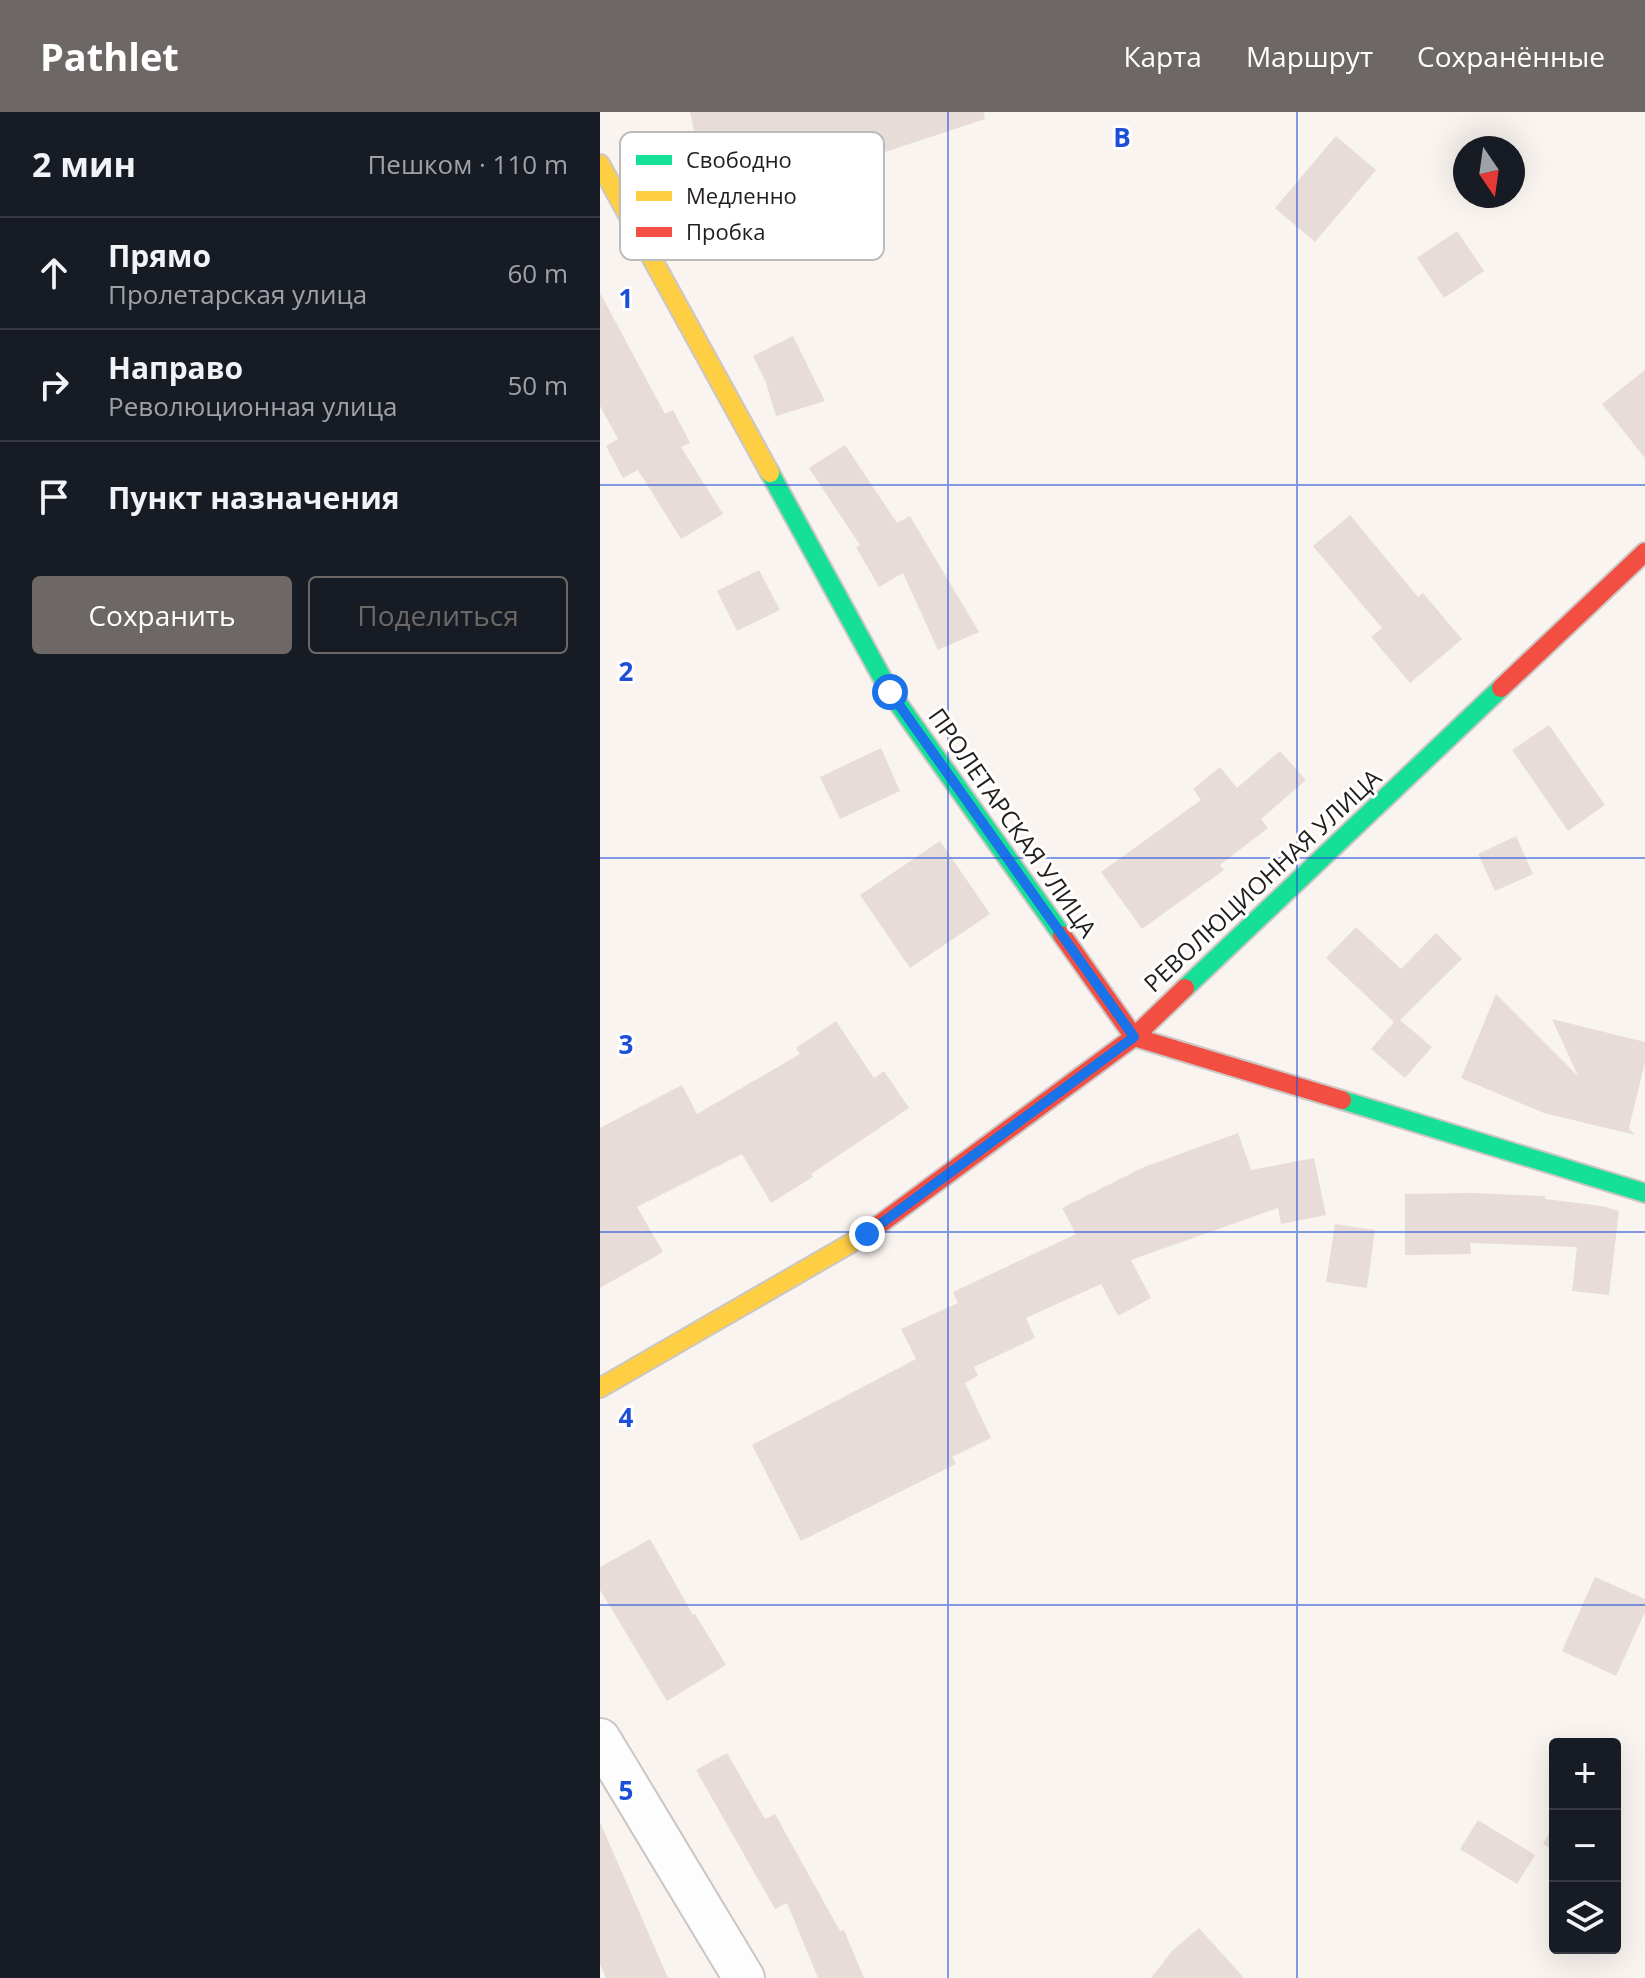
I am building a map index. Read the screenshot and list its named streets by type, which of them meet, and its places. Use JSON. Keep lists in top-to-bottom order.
{
  "streets": {
    "street": ["ПРОЛЕТАРСКАЯ УЛИЦА", "РЕВОЛЮЦИОННАЯ УЛИЦА"]
  },
  "crossings": [
    ["ПРОЛЕТАРСКАЯ УЛИЦА", "РЕВОЛЮЦИОННАЯ УЛИЦА"]
  ],
  "legend": ["Свободно", "Медленно", "Пробка"],
  "north": "bottom",
  "page": {
    "header": "Pathlet",
    "nav": ["Карта", "Маршрут", "Сохранённые"],
    "heading": ["2 мин", "Пешком · 110 m"],
    "list": [
      ["Прямо", "Пролетарская улица", "60 m"],
      ["Направо", "Революционная улица", "50 m"],
      "Пункт назначения"
    ],
    "buttons": ["Сохранить", "Поделиться"],
    "map_buttons": ["+", "−"]
  },
  "grid": {
    "columns": ["B"],
    "rows": [
      "1",
      "2",
      "3",
      "4",
      "5"
    ]
  }
}
